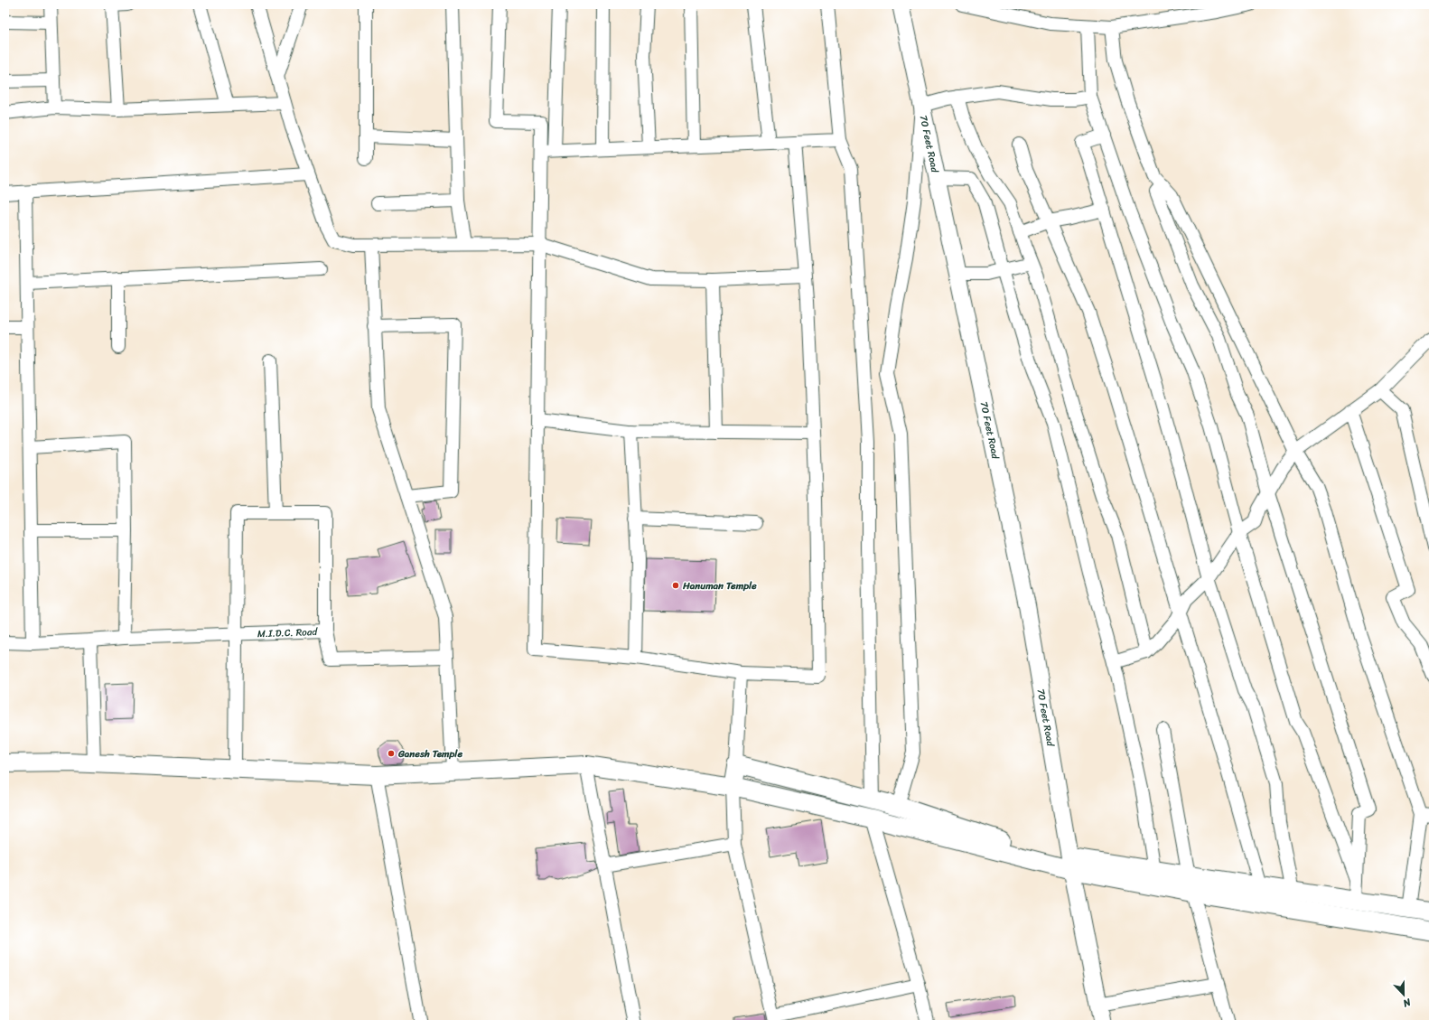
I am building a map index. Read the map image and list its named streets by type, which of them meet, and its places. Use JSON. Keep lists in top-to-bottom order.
{
  "streets": {
    "street": ["70 Feet Road", "M.I.D.C. Road"]
  },
  "places": ["Hanuman Temple", "Ganesh Temple"],
  "north": "bottom"
}
